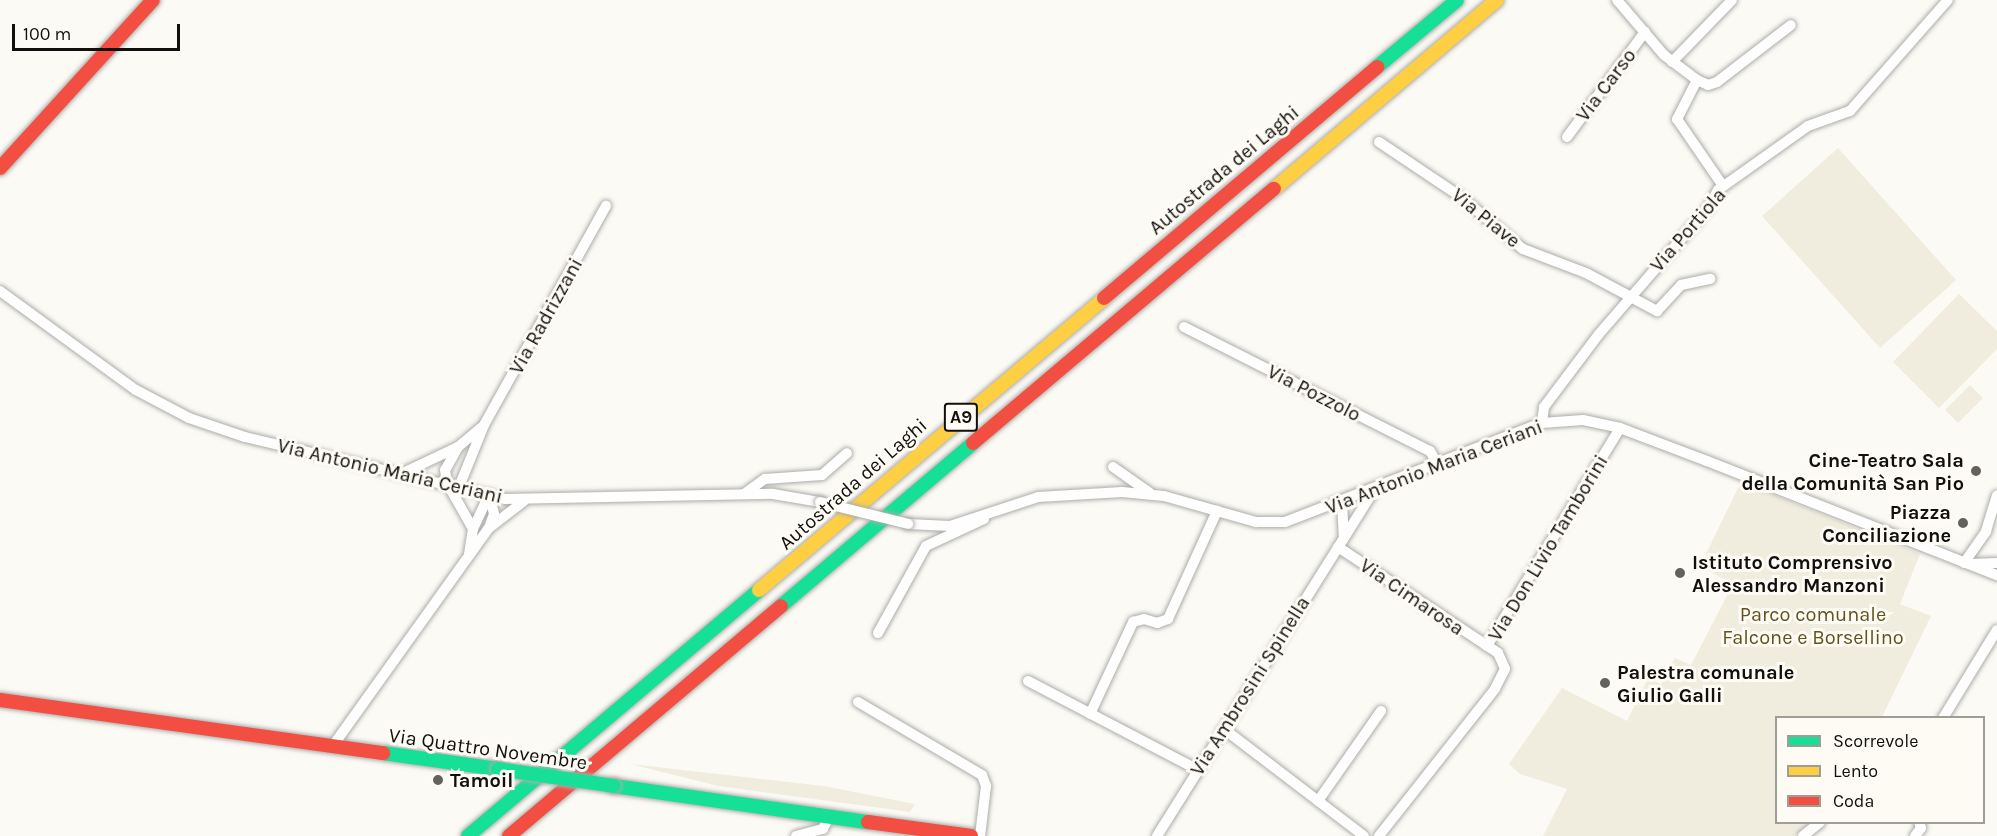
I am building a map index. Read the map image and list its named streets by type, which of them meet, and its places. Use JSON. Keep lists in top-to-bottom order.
{
  "streets": {
    "main road": ["Autostrada dei Laghi", "A9", "Via Quattro Novembre"],
    "street": [
      "Via Carso",
      "Via Piave",
      "Via Portiola",
      "Via Radrizzani",
      "Via Pozzolo",
      "Via Antonio Maria Ceriani",
      "Via Don Livio Tamborini",
      "Via Cimarosa",
      "Via Ambrosini Spinella"
    ]
  },
  "crossings": [
    ["Via Piave", "Via Portiola"],
    ["Via Portiola", "Via Antonio Maria Ceriani"],
    ["Via Radrizzani", "Via Antonio Maria Ceriani"],
    ["Via Pozzolo", "Via Antonio Maria Ceriani"],
    ["Via Antonio Maria Ceriani", "Via Don Livio Tamborini"],
    ["Via Antonio Maria Ceriani", "Via Ambrosini Spinella"],
    ["Via Don Livio Tamborini", "Via Cimarosa"],
    ["Via Cimarosa", "Via Ambrosini Spinella"]
  ],
  "parks": ["Parco comunale Falcone e Borsellino"],
  "places": [
    "Cine-Teatro Sala della Comunità San Pio",
    "Piazza Conciliazione",
    "Istituto Comprensivo Alessandro Manzoni",
    "Palestra comunale Giulio Galli",
    "Tamoil"
  ],
  "legend": ["Scorrevole", "Lento", "Coda"],
  "scale_bar": "100 m"
}
